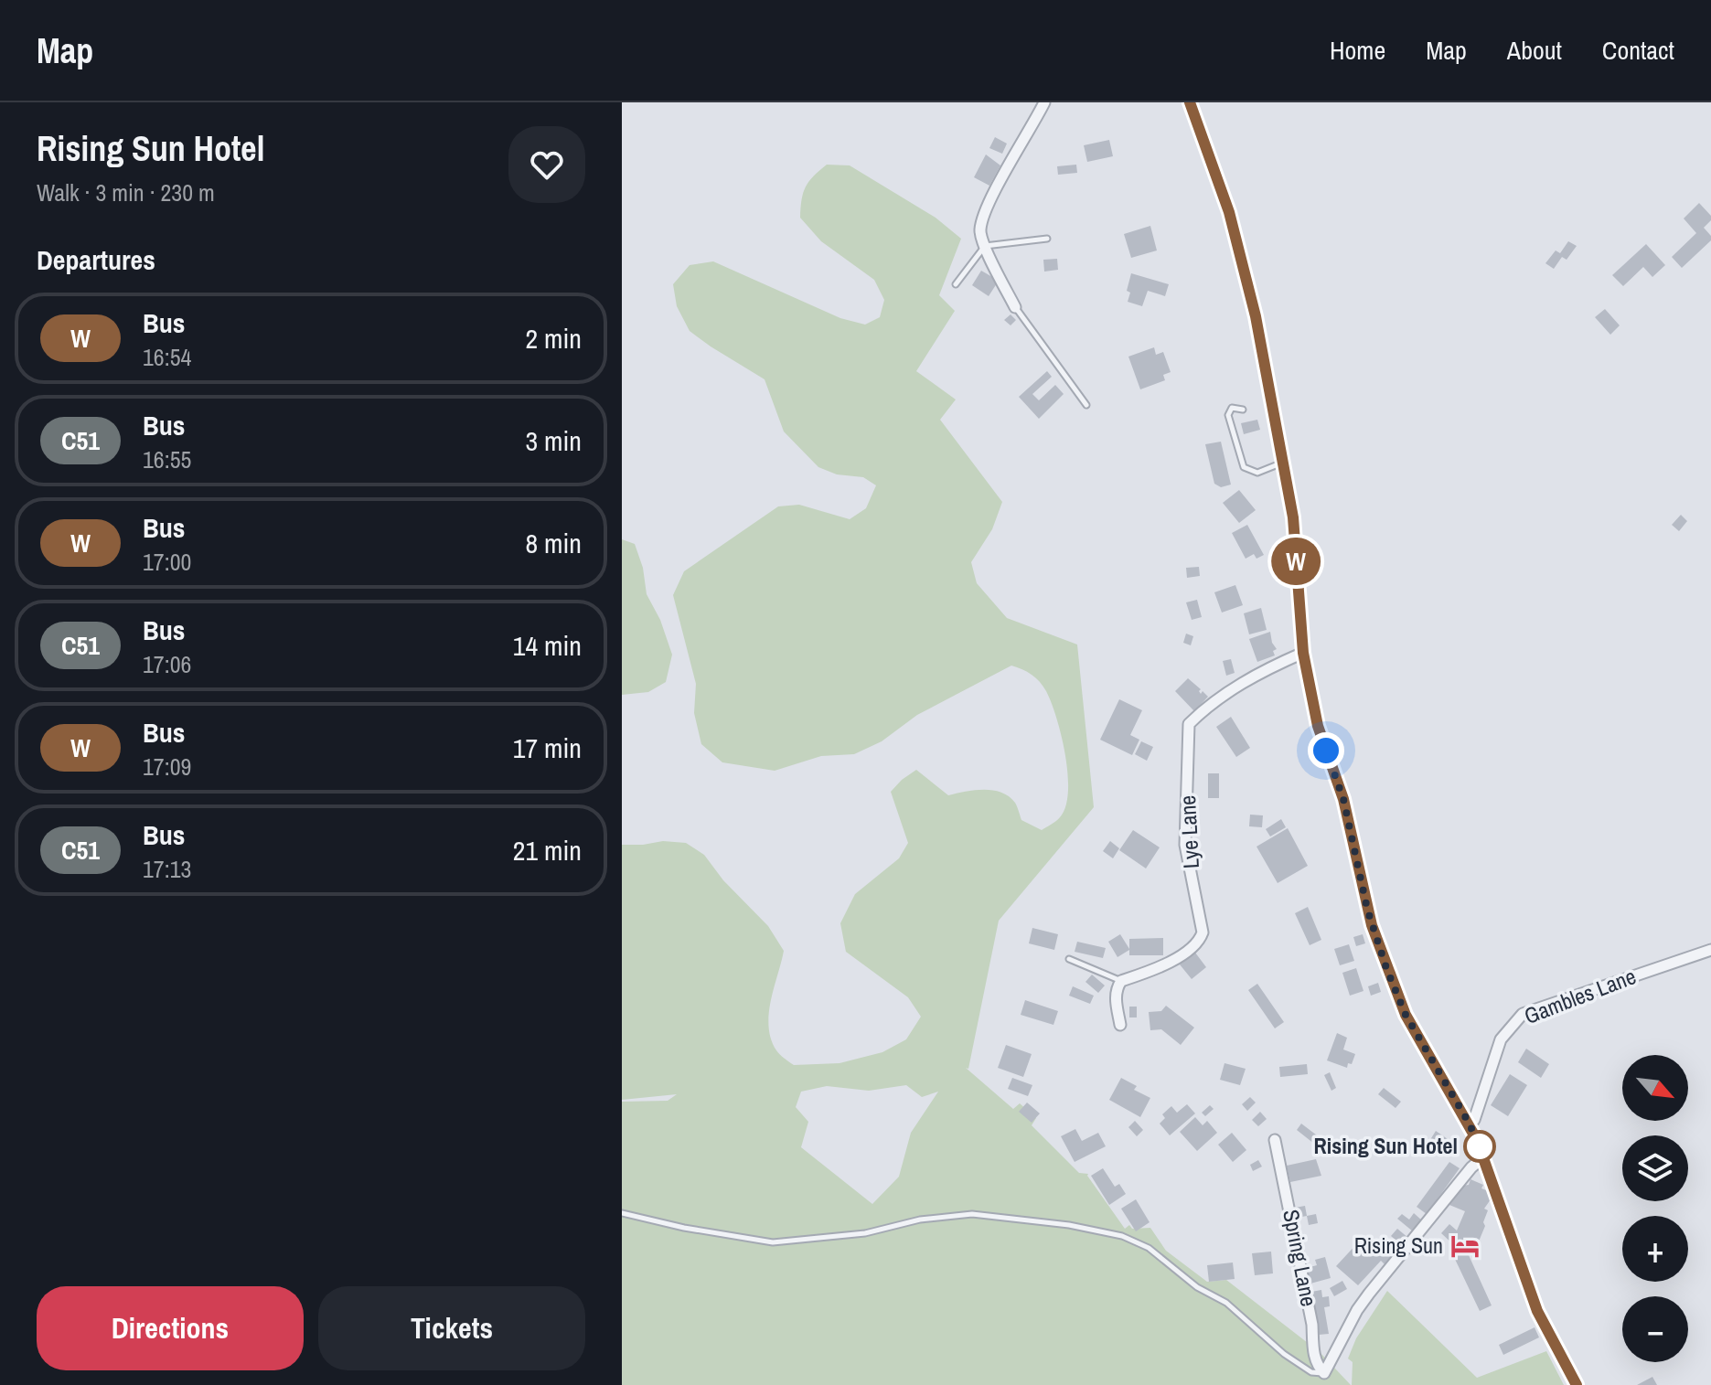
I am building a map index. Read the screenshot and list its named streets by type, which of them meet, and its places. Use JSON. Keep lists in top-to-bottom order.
{
  "streets": {
    "street": ["Lye Lane", "Gambles Lane", "Spring Lane"]
  },
  "places": {
    "other": ["Rising Sun Hotel"],
    "hotel": ["Rising Sun"]
  },
  "lines": ["bus line W"],
  "north": "bottom right",
  "page": {
    "header": "Map",
    "nav": [
      "Home",
      "Map",
      "About",
      "Contact"
    ],
    "heading": [
      ["Rising Sun Hotel", "Walk · 3 min · 230 m"],
      "Departures"
    ],
    "on_map": "W",
    "list": [
      {
        "mark": "W",
        "name": "Bus",
        "note": "16:54",
        "value": "2 min"
      },
      {
        "mark": "C51",
        "name": "Bus",
        "note": "16:55",
        "value": "3 min"
      },
      {
        "mark": "W",
        "name": "Bus",
        "note": "17:00",
        "value": "8 min"
      },
      {
        "mark": "C51",
        "name": "Bus",
        "note": "17:06",
        "value": "14 min"
      },
      {
        "mark": "W",
        "name": "Bus",
        "note": "17:09",
        "value": "17 min"
      },
      {
        "mark": "C51",
        "name": "Bus",
        "note": "17:13",
        "value": "21 min"
      }
    ],
    "map_buttons": ["+", "−"],
    "buttons": ["Directions", "Tickets"]
  }
}
